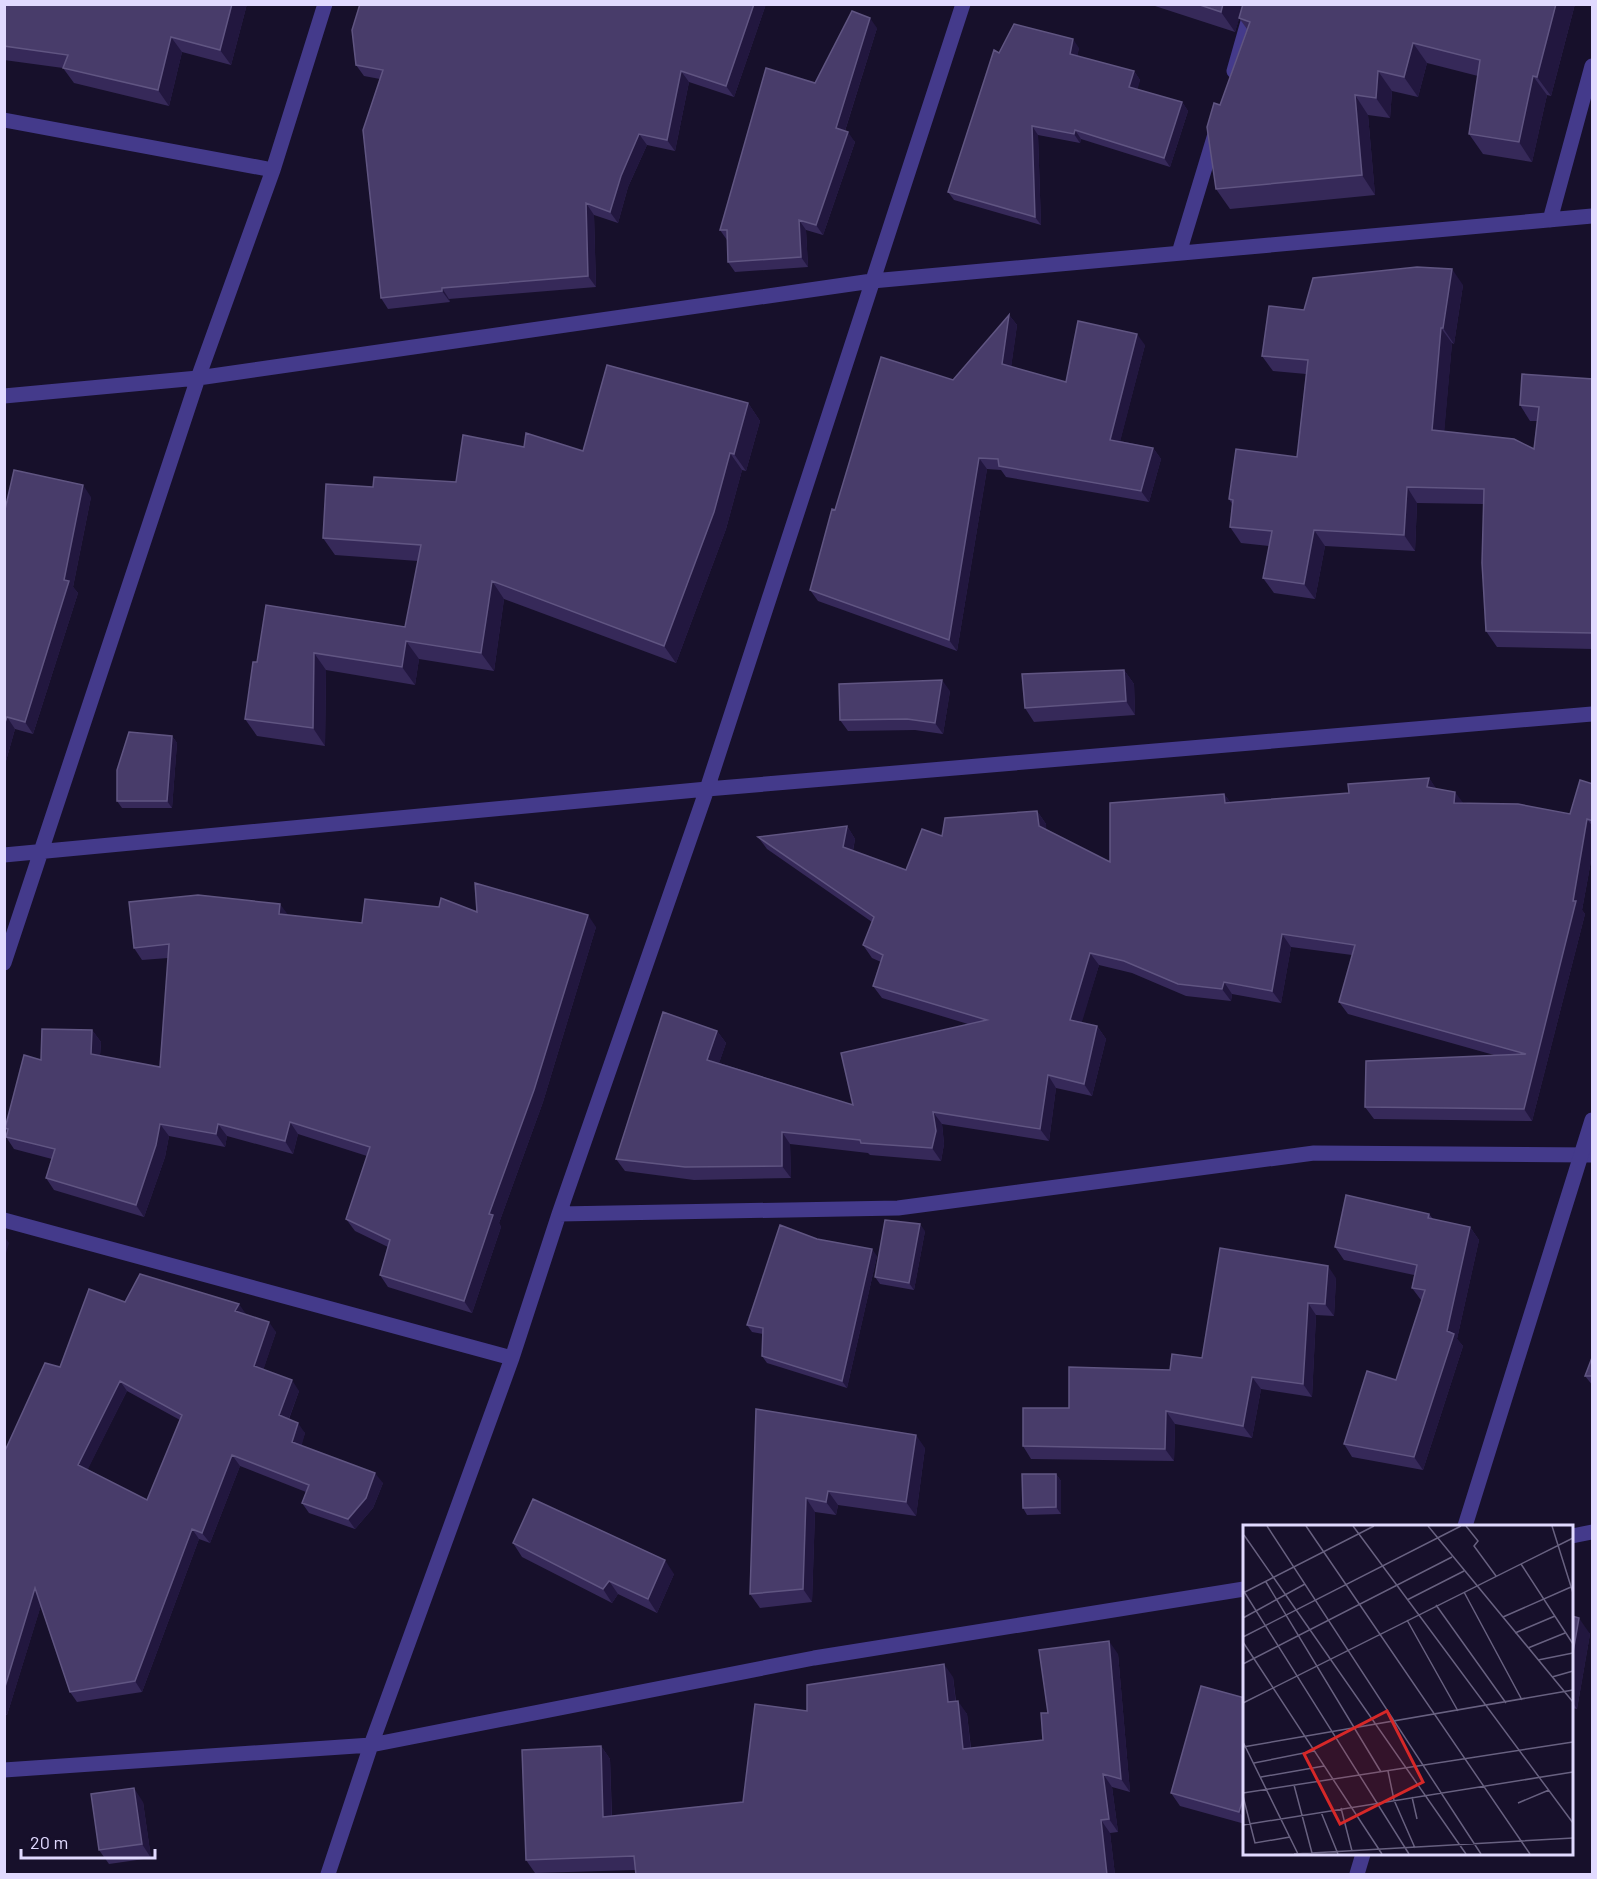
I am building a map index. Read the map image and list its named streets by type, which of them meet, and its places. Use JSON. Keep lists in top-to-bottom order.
{
  "scale_bar": "20 m"
}
